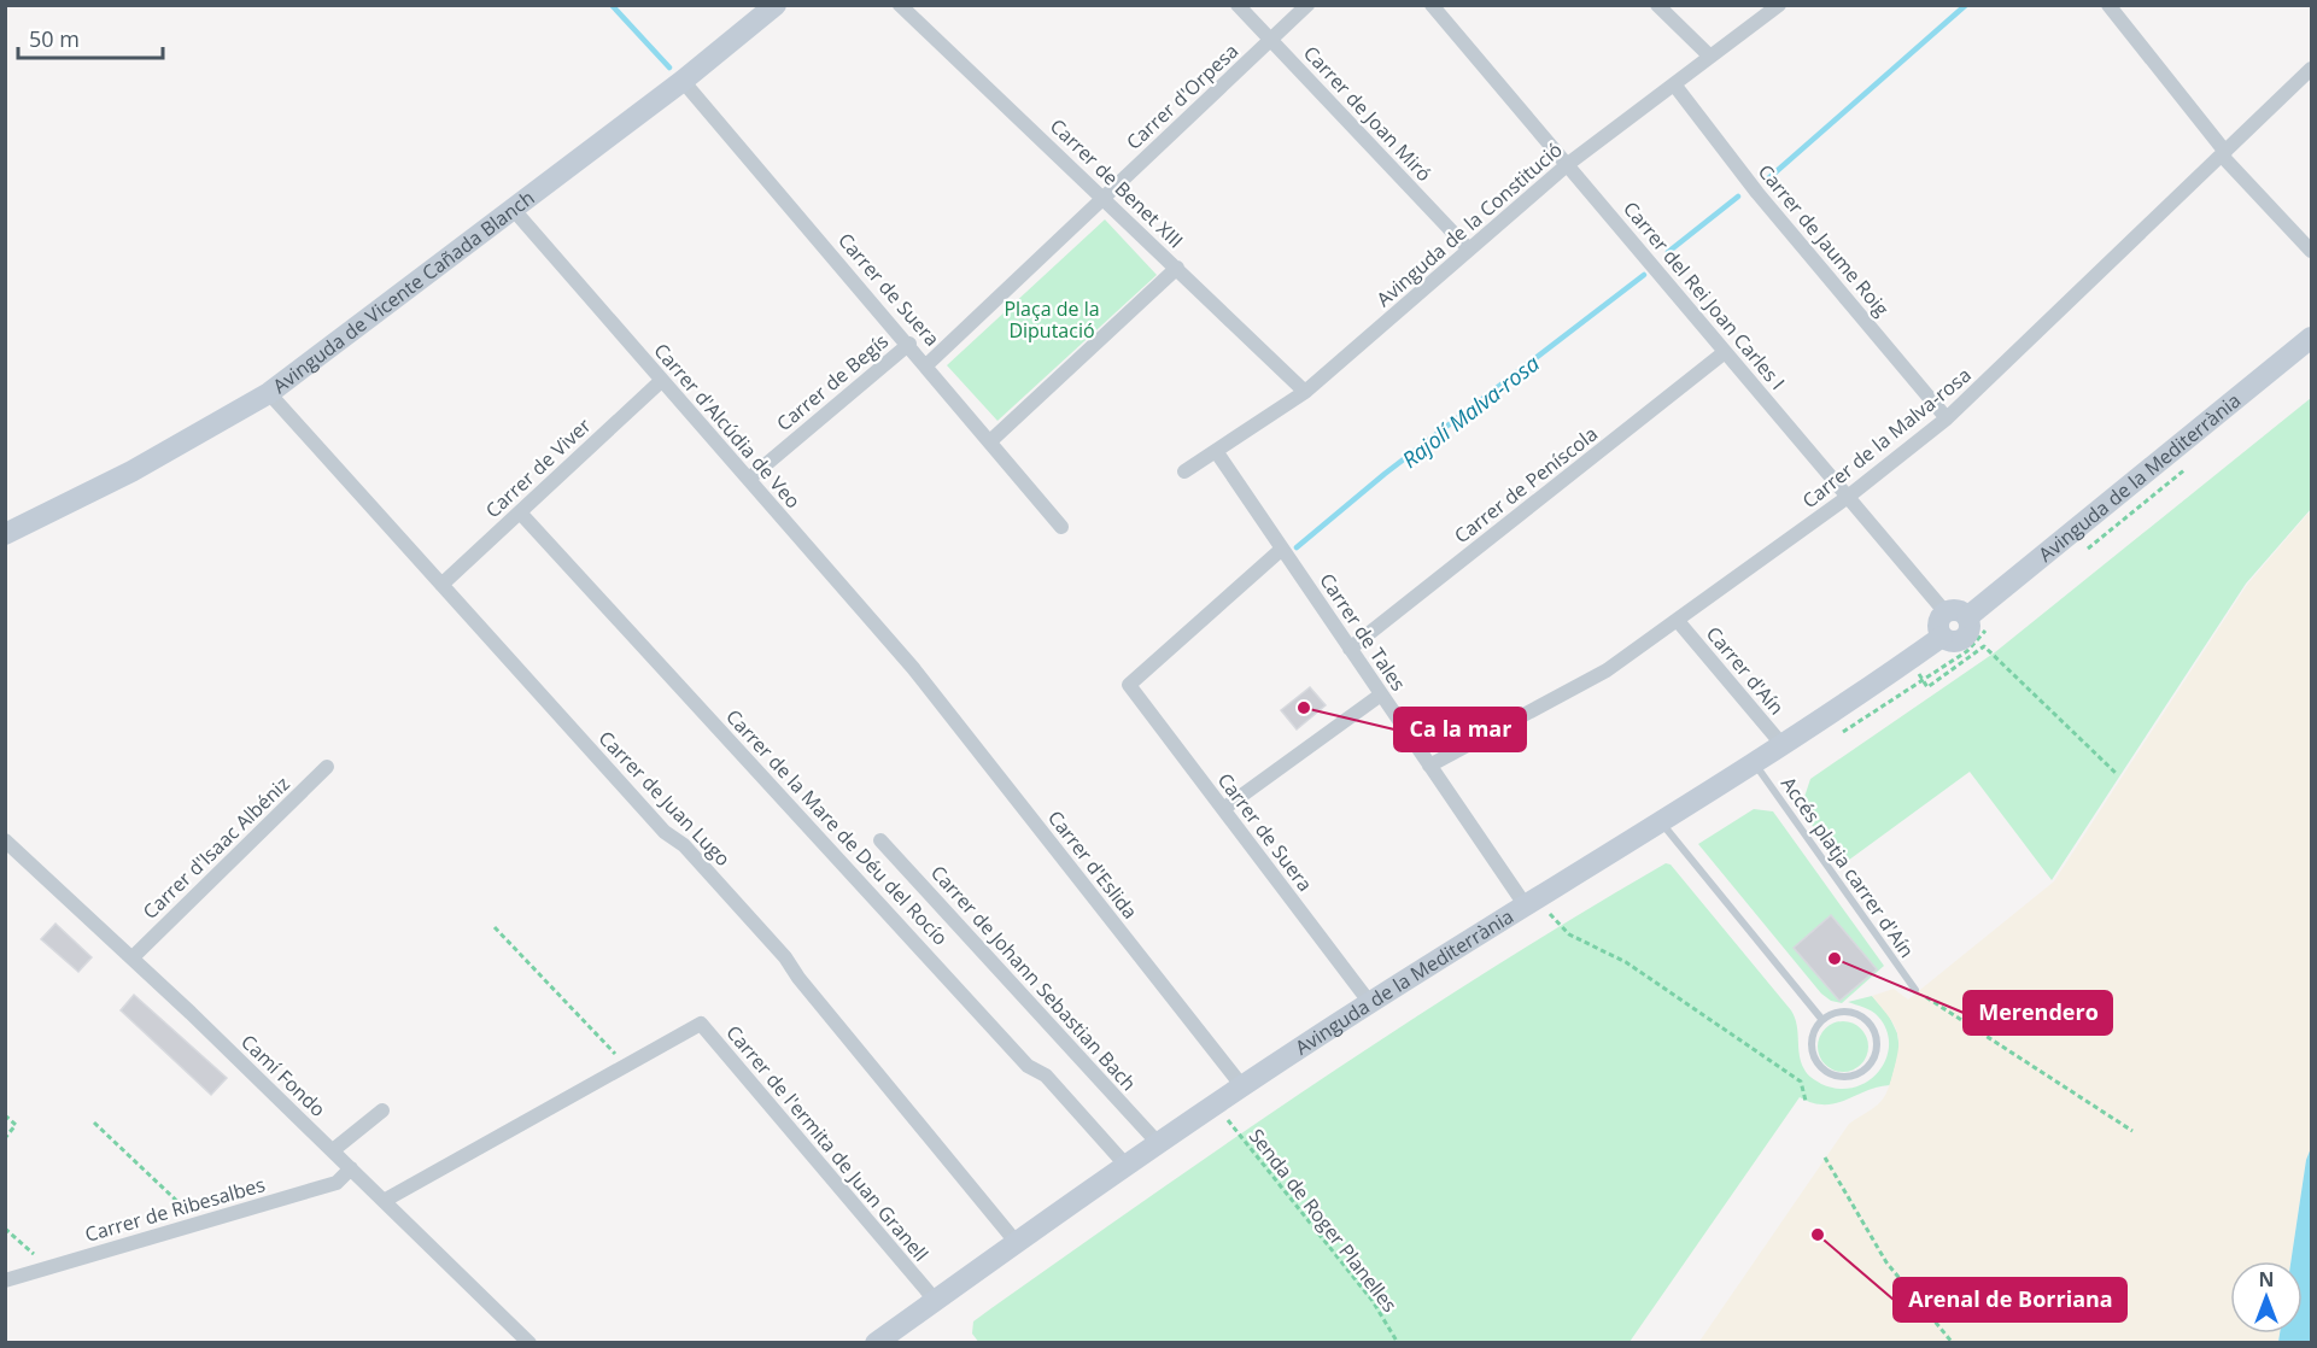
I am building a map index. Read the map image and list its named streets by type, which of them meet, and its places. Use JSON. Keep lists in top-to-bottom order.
{
  "streets": {
    "street": [
      "Carrer d'Orpesa",
      "Carrer de Joan Miró",
      "Carrer de Benet XIII",
      "Avinguda de la Constitució",
      "Carrer de Jaume Roig",
      "Carrer de Suera",
      "Avinguda de Vicente Cañada Blanch",
      "Carrer del Rei Joan Carles I",
      "Carrer de Begís",
      "Carrer d'Alcúdia de Veo",
      "Carrer de la Malva-rosa",
      "Carrer de Viver",
      "Avinguda de la Mediterrània",
      "Carrer de Peníscola",
      "Carrer de Tales",
      "Carrer d'Aín",
      "Carrer de Juan Lugo",
      "Carrer de la Mare de Déu del Rocío",
      "Carrer d'Isaac Albéniz",
      "Carrer d'Eslida",
      "Carrer de Johann Sebastian Bach",
      "Camí Fondo",
      "Carrer de l'ermita de Juan Granell",
      "Carrer de Ribesalbes"
    ],
    "lane": ["Accés platja carrer d'Aín"],
    "path": ["Senda de Roger Planelles"]
  },
  "crossings": [
    ["Carrer d'Orpesa", "Carrer de Joan Miró"],
    ["Carrer d'Orpesa", "Carrer de Benet XIII"],
    ["Carrer d'Orpesa", "Carrer de Suera"],
    ["Carrer de Joan Miró", "Avinguda de la Constitució"],
    ["Carrer de Benet XIII", "Avinguda de la Constitució"],
    ["Avinguda de la Constitució", "Carrer de Jaume Roig"],
    ["Avinguda de la Constitució", "Carrer del Rei Joan Carles I"],
    ["Avinguda de la Constitució", "Carrer de Tales"],
    ["Carrer de Jaume Roig", "Carrer de la Malva-rosa"],
    ["Carrer de Suera", "Avinguda de Vicente Cañada Blanch"],
    ["Carrer de Suera", "Carrer de Begís"],
    ["Carrer de Suera", "Avinguda de la Mediterrània"],
    ["Carrer de Suera", "Carrer de Tales"],
    ["Avinguda de Vicente Cañada Blanch", "Carrer d'Alcúdia de Veo"],
    ["Avinguda de Vicente Cañada Blanch", "Carrer de Juan Lugo"],
    ["Carrer del Rei Joan Carles I", "Carrer de la Malva-rosa"],
    ["Carrer del Rei Joan Carles I", "Avinguda de la Mediterrània"],
    ["Carrer del Rei Joan Carles I", "Carrer de Peníscola"],
    ["Carrer de Begís", "Carrer d'Alcúdia de Veo"],
    ["Carrer d'Alcúdia de Veo", "Carrer de Viver"],
    ["Carrer d'Alcúdia de Veo", "Carrer d'Eslida"],
    ["Carrer de la Malva-rosa", "Carrer de Tales"],
    ["Carrer de la Malva-rosa", "Carrer d'Aín"],
    ["Carrer de Viver", "Carrer de Juan Lugo"],
    ["Carrer de Viver", "Carrer de la Mare de Déu del Rocío"],
    ["Avinguda de la Mediterrània", "Carrer de Tales"],
    ["Avinguda de la Mediterrània", "Carrer d'Aín"],
    ["Avinguda de la Mediterrània", "Carrer de Juan Lugo"],
    ["Avinguda de la Mediterrània", "Carrer de la Mare de Déu del Rocío"],
    ["Avinguda de la Mediterrània", "Carrer d'Eslida"],
    ["Avinguda de la Mediterrània", "Accés platja carrer d'Aín"],
    ["Avinguda de la Mediterrània", "Carrer de Johann Sebastian Bach"],
    ["Avinguda de la Mediterrània", "Carrer de l'ermita de Juan Granell"],
    ["Carrer de Peníscola", "Carrer de Tales"],
    ["Carrer d'Isaac Albéniz", "Camí Fondo"],
    ["Camí Fondo", "Carrer de l'ermita de Juan Granell"],
    ["Camí Fondo", "Carrer de Ribesalbes"]
  ],
  "water": ["Rajolí Malva-rosa"],
  "parks": ["Plaça de la Diputació"],
  "places": ["Ca la mar", "Merendero", "Arenal de Borriana"],
  "scale_bar": "50 m",
  "north": "top"
}
